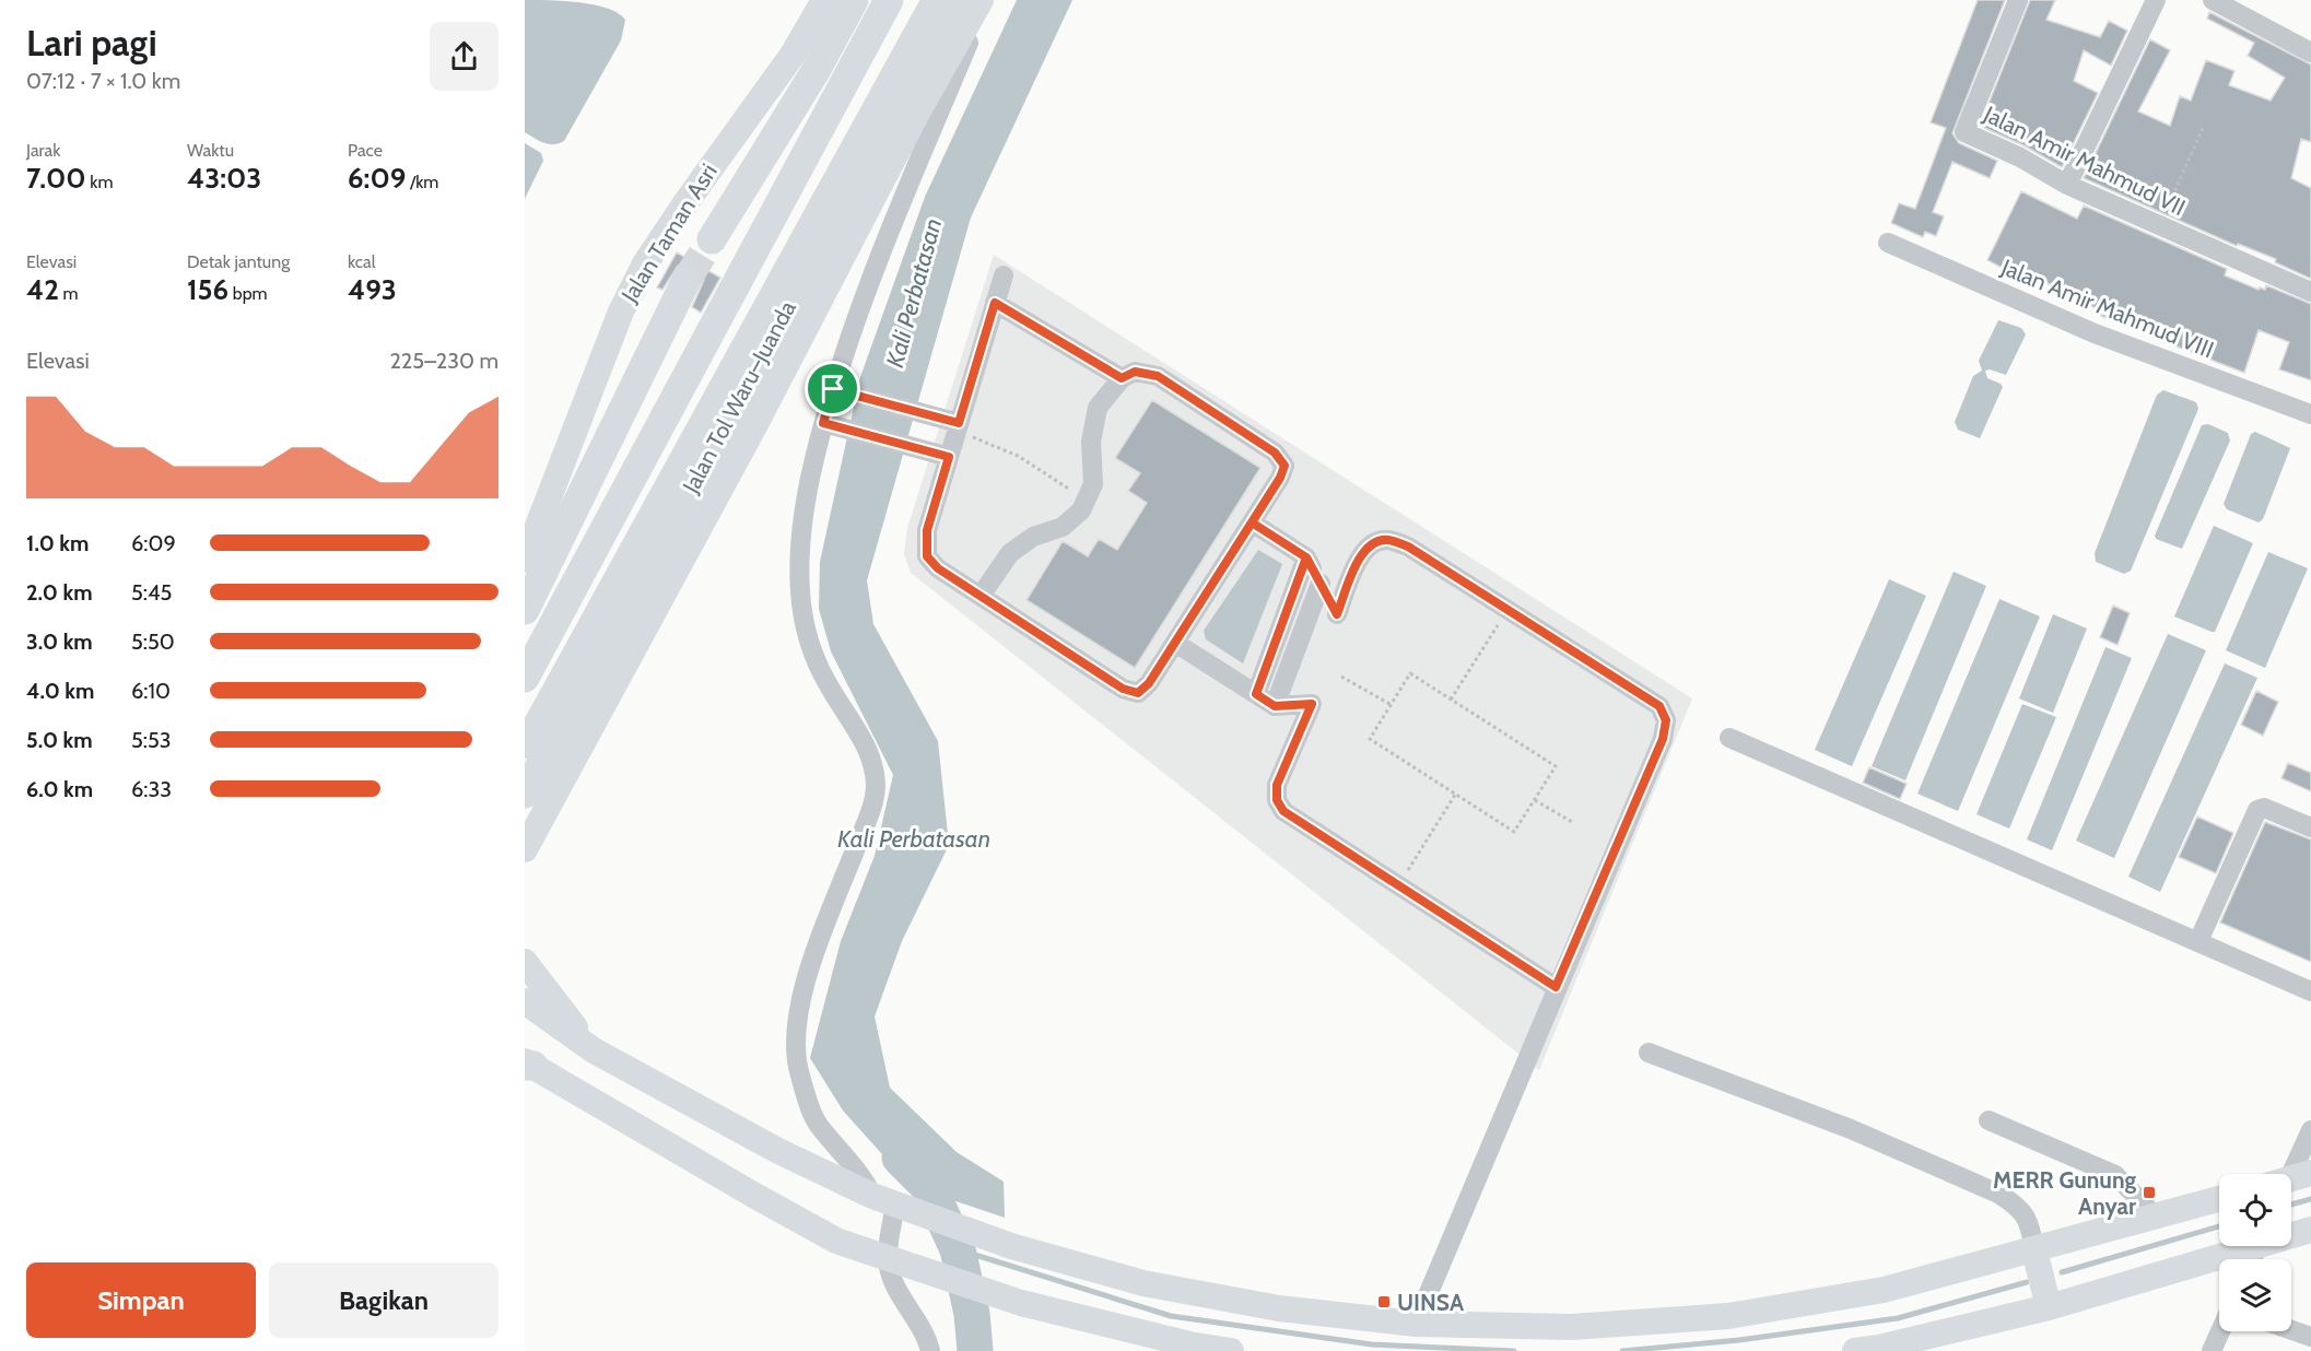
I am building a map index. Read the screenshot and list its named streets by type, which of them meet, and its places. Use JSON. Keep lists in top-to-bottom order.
{
  "streets": {
    "highway": ["Jalan Tol Waru–Juanda"],
    "main road": ["Jalan Taman Asri"],
    "street": ["Jalan Amir Mahmud VII", "Jalan Amir Mahmud VIII"]
  },
  "water": ["Kali Perbatasan"],
  "places": {
    "transit": ["MERR Gunung Anyar", "UINSA"]
  },
  "page": {
    "heading": ["Lari pagi", "07:12 · 7 × 1.0 km"],
    "stats": [
      ["Jarak", "7.00 km"],
      ["Waktu", "43:03"],
      ["Pace", "6:09 /km"],
      ["Elevasi", "42 m"],
      ["Detak jantung", "156 bpm"],
      ["kcal", "493"]
    ],
    "chart": ["Elevasi", "225–230 m"],
    "list": [
      {
        "name": "1.0 km",
        "note": "6:09"
      },
      {
        "name": "2.0 km",
        "note": "5:45"
      },
      {
        "name": "3.0 km",
        "note": "5:50"
      },
      {
        "name": "4.0 km",
        "note": "6:10"
      },
      {
        "name": "5.0 km",
        "note": "5:53"
      },
      {
        "name": "6.0 km",
        "note": "6:33"
      }
    ],
    "buttons": ["Simpan", "Bagikan"]
  }
}
